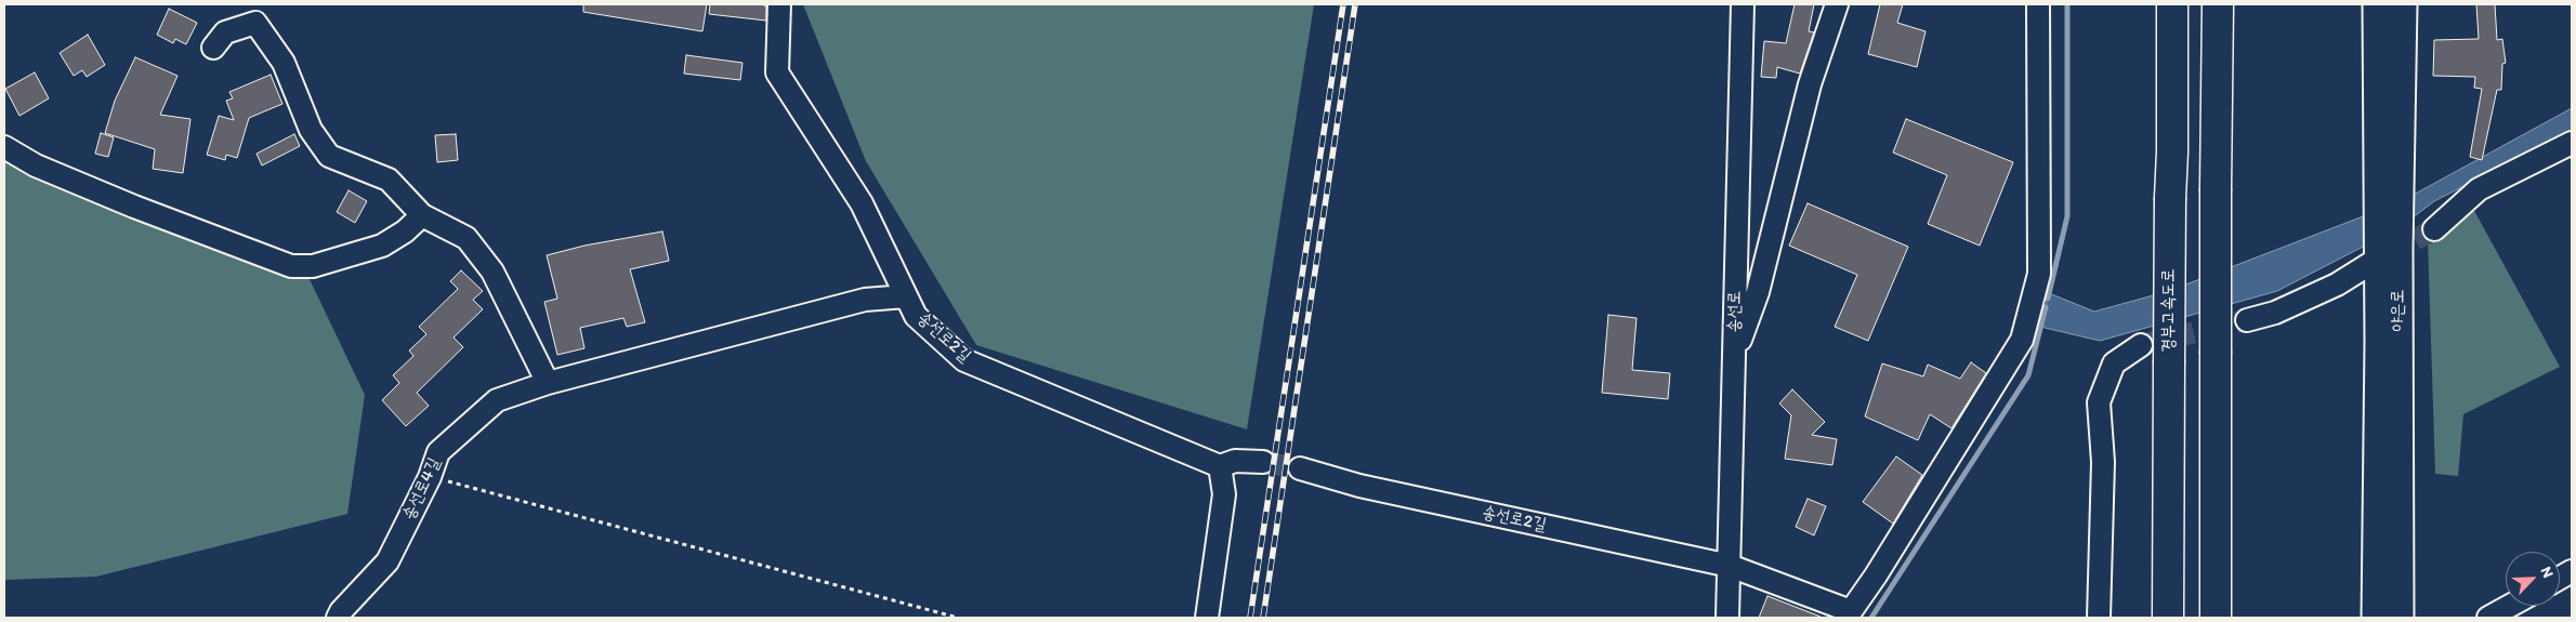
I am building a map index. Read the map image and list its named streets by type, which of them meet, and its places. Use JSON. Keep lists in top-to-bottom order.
{
  "streets": {
    "highway": ["경부고속도로"],
    "main road": ["야은로"],
    "street": ["송선로", "송선로2길", "송선로4길"]
  },
  "crossings": [
    ["송선로", "송선로2길"],
    ["송선로2길", "송선로4길"]
  ],
  "north": "top right"
}
